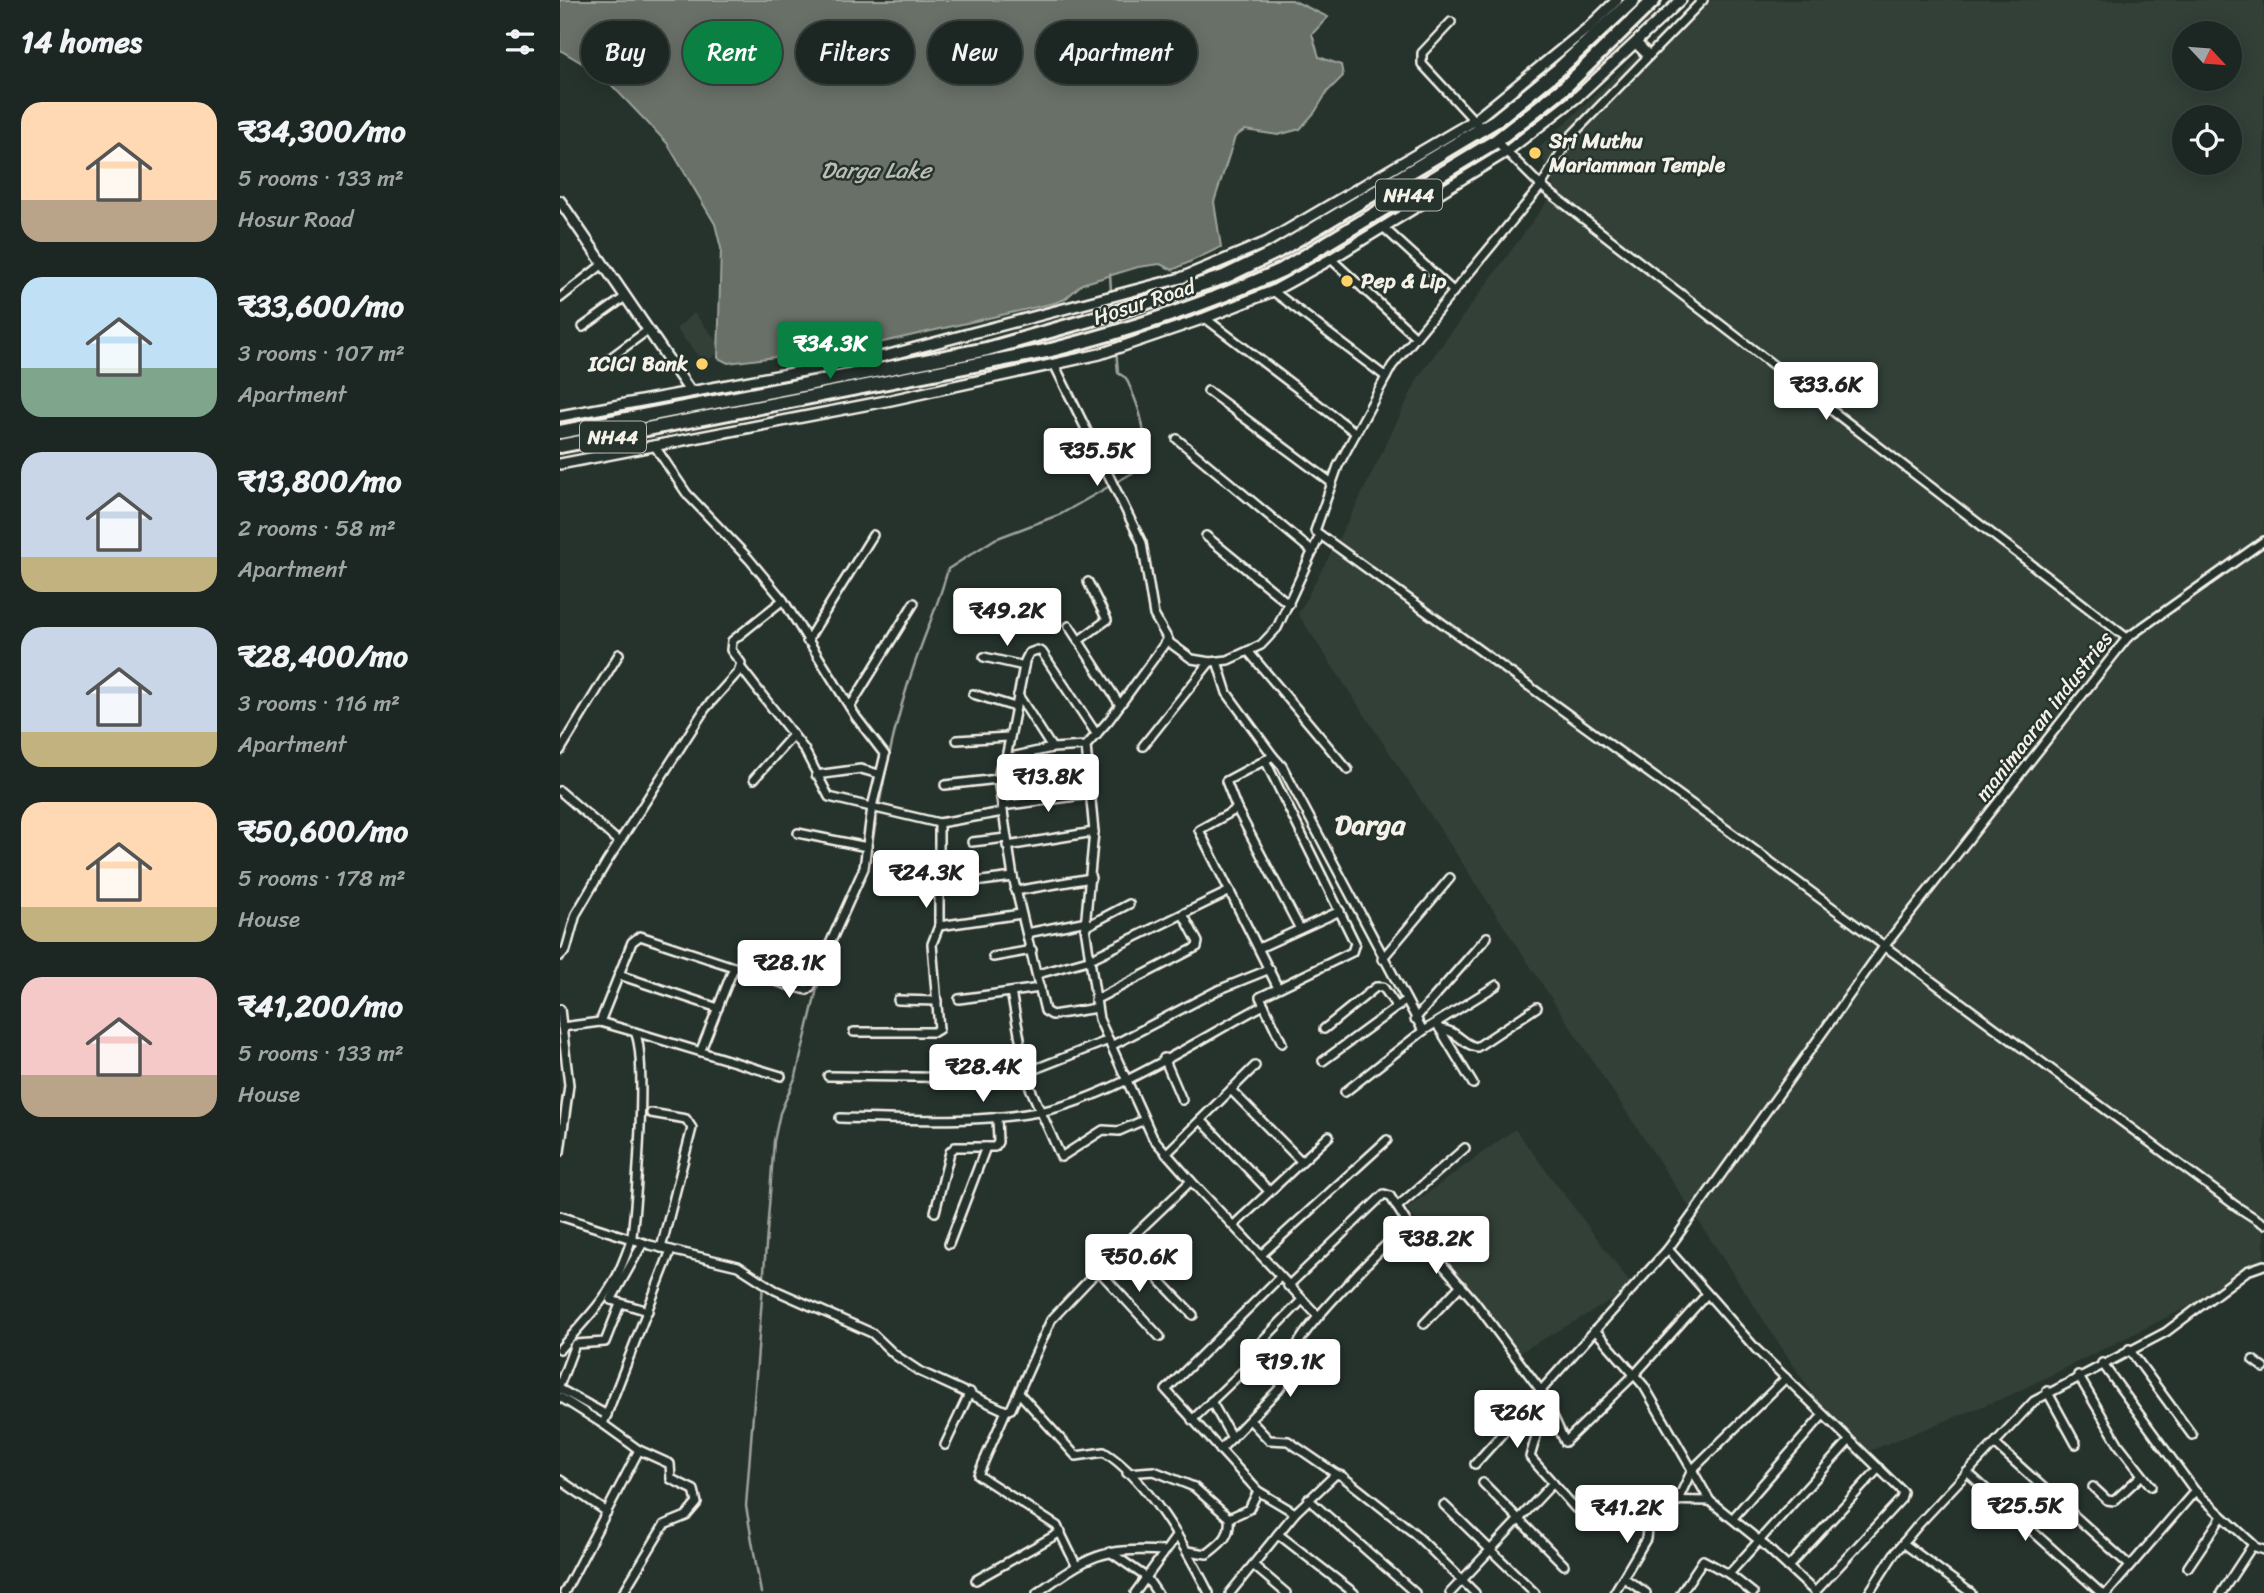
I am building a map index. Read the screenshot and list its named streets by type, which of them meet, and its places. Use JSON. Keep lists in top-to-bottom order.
{
  "streets": {
    "highway": ["NH44", "Hosur Road"],
    "street": ["manimaaran industries"]
  },
  "districts": ["Darga"],
  "water": ["Darga Lake"],
  "places": ["Sri Muthu Mariamman Temple", "Pep & Lip", "ICICI Bank"],
  "north": "bottom right",
  "page": {
    "heading": "14 homes",
    "chip": [
      "Buy",
      "Rent",
      "Filters",
      "New",
      "Apartment"
    ],
    "list": [
      {
        "name": "₹34,300/mo",
        "note": "5 rooms · 133 m² · Hosur Road"
      },
      {
        "name": "₹33,600/mo",
        "note": "3 rooms · 107 m² · Apartment"
      },
      {
        "name": "₹13,800/mo",
        "note": "2 rooms · 58 m² · Apartment"
      },
      {
        "name": "₹28,400/mo",
        "note": "3 rooms · 116 m² · Apartment"
      },
      {
        "name": "₹50,600/mo",
        "note": "5 rooms · 178 m² · House"
      },
      {
        "name": "₹41,200/mo",
        "note": "5 rooms · 133 m² · House"
      }
    ],
    "price": [
      "₹34.3K",
      "₹33.6K",
      "₹35.5K",
      "₹49.2K",
      "₹13.8K",
      "₹24.3K",
      "₹28.1K",
      "₹28.4K",
      "₹38.2K",
      "₹50.6K",
      "₹19.1K",
      "₹26K",
      "₹25.5K",
      "₹41.2K"
    ]
  }
}
